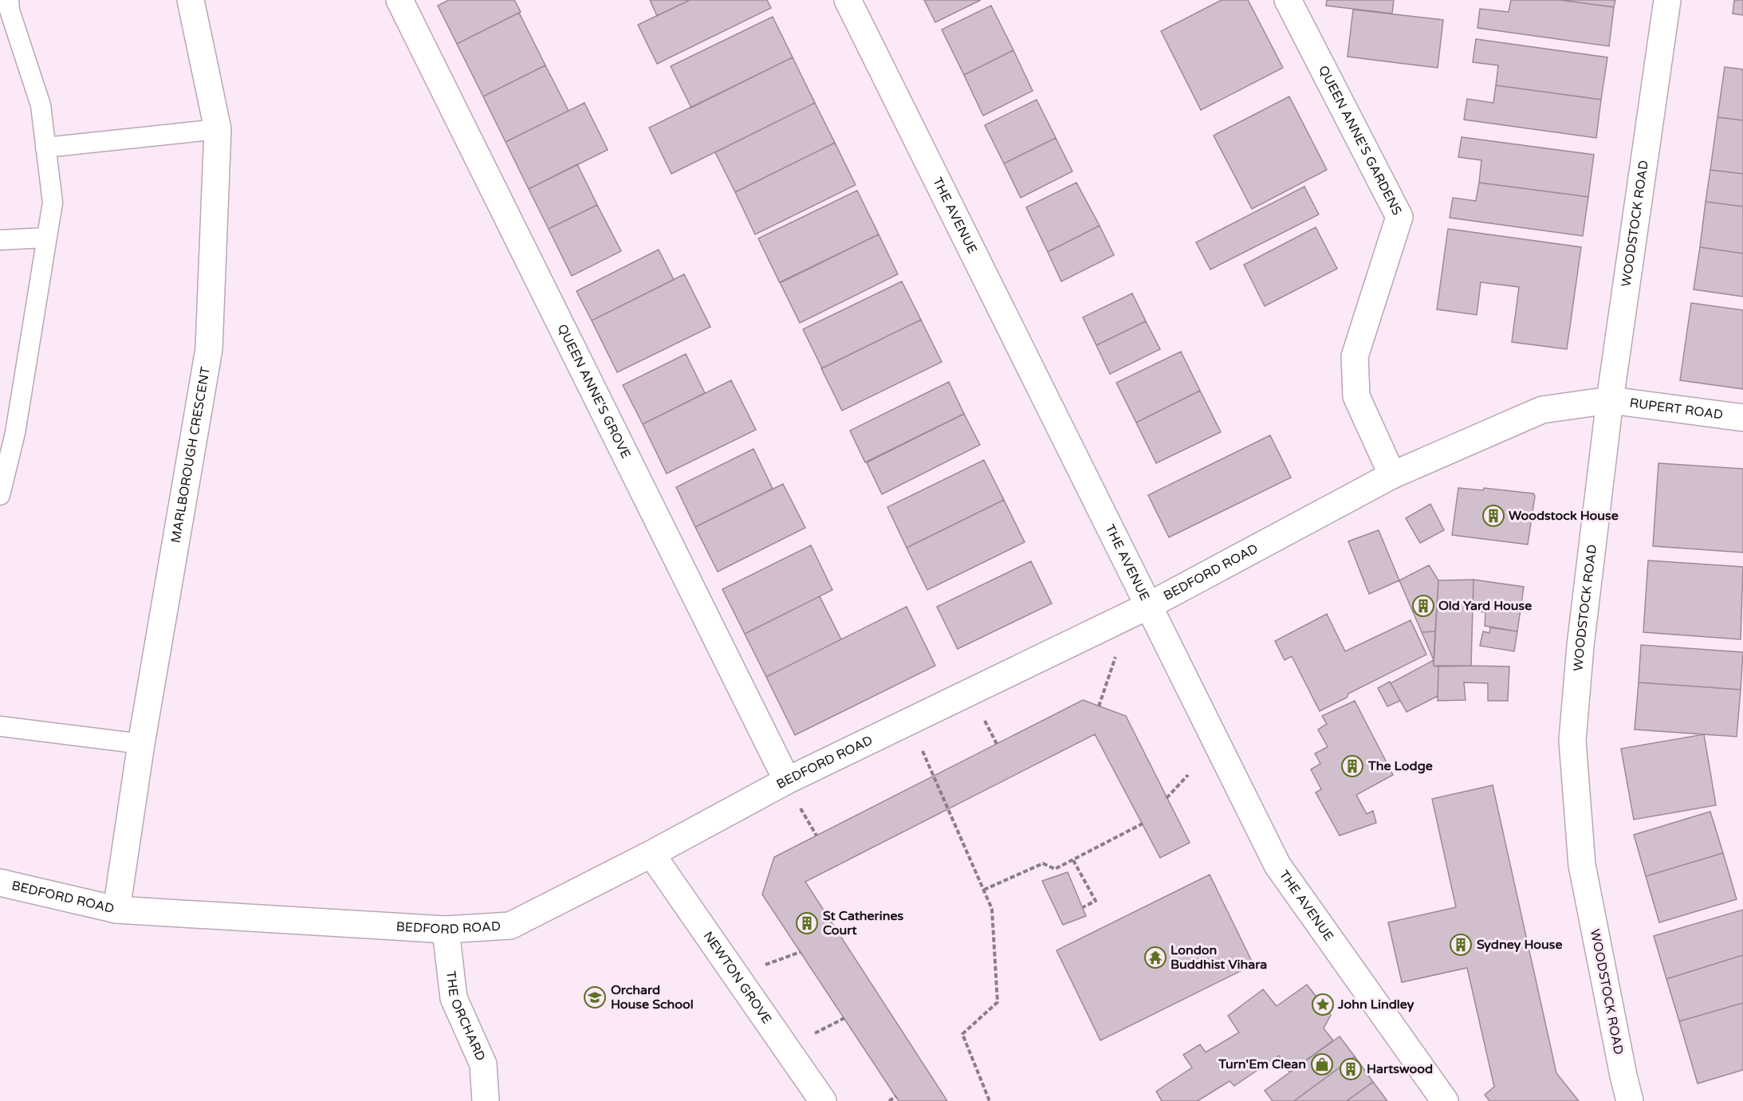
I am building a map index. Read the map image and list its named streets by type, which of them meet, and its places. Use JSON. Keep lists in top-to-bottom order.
{
  "streets": {
    "street": [
      "QUEEN ANNE'S GARDENS",
      "THE AVENUE",
      "WOODSTOCK ROAD",
      "QUEEN ANNE'S GROVE",
      "RUPERT ROAD",
      "MARLBOROUGH CRESCENT",
      "BEDFORD ROAD",
      "NEWTON GROVE",
      "THE ORCHARD"
    ]
  },
  "crossings": [
    ["QUEEN ANNE'S GARDENS", "BEDFORD ROAD"],
    ["THE AVENUE", "BEDFORD ROAD"],
    ["WOODSTOCK ROAD", "RUPERT ROAD"],
    ["WOODSTOCK ROAD", "BEDFORD ROAD"],
    ["QUEEN ANNE'S GROVE", "BEDFORD ROAD"],
    ["RUPERT ROAD", "BEDFORD ROAD"],
    ["MARLBOROUGH CRESCENT", "BEDFORD ROAD"],
    ["BEDFORD ROAD", "NEWTON GROVE"],
    ["BEDFORD ROAD", "THE ORCHARD"]
  ],
  "places": {
    "building": [
      "Woodstock House",
      "Old Yard House",
      "The Lodge",
      "St Catherines Court",
      "Sydney House",
      "Hartswood"
    ],
    "temple": ["London Buddhist Vihara"],
    "school or university": ["Orchard House School"],
    "place": ["John Lindley"],
    "shop": ["Turn'Em Clean"]
  }
}
